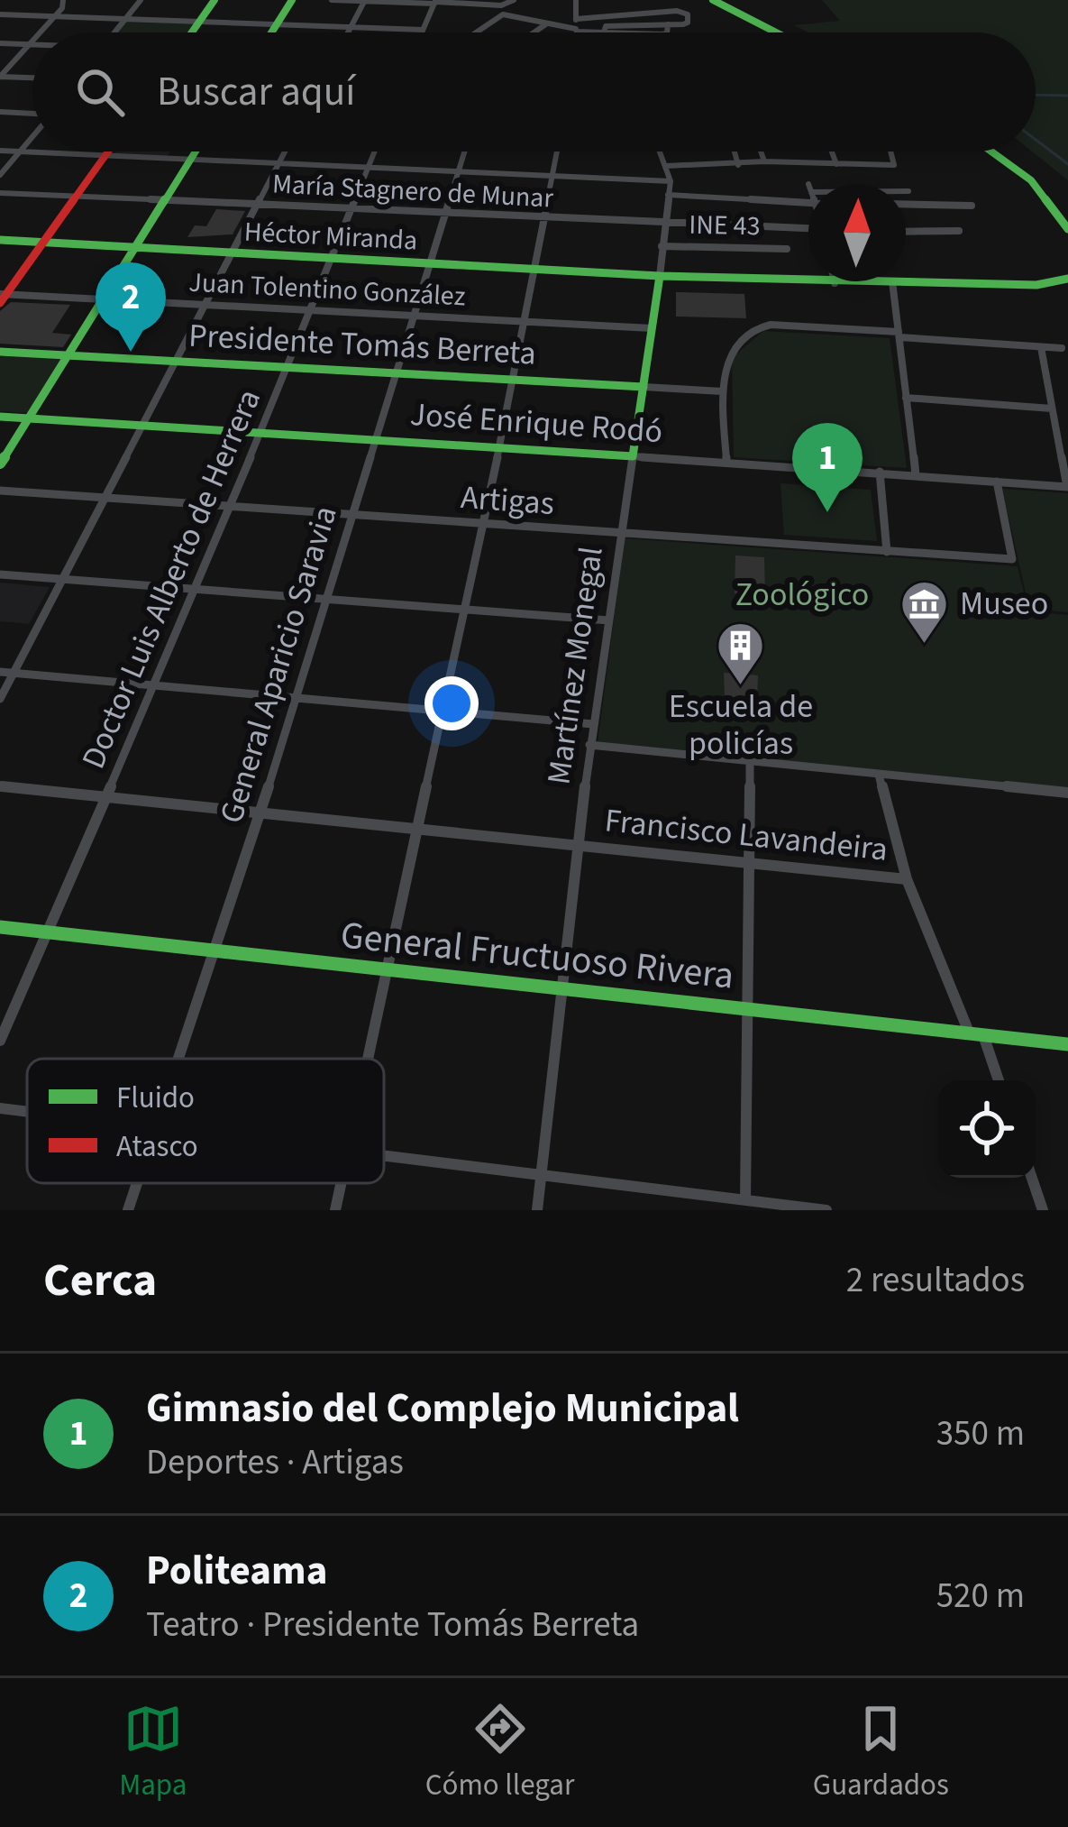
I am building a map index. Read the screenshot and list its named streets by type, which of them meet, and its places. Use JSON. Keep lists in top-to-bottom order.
{
  "streets": {
    "main road": [
      "Héctor Miranda",
      "Presidente Tomás Berreta",
      "José Enrique Rodó",
      "Martínez Monegal",
      "General Fructuoso Rivera"
    ],
    "street": [
      "María Stagnero de Munar",
      "INE 43",
      "Juan Tolentino González",
      "Artigas",
      "Doctor Luis Alberto de Herrera",
      "General Aparicio Saravia",
      "Francisco Lavandeira"
    ]
  },
  "crossings": [
    ["María Stagnero de Munar", "Doctor Luis Alberto de Herrera"],
    ["María Stagnero de Munar", "General Aparicio Saravia"],
    ["María Stagnero de Munar", "Martínez Monegal"],
    ["INE 43", "Martínez Monegal"],
    ["Héctor Miranda", "Doctor Luis Alberto de Herrera"],
    ["Héctor Miranda", "General Aparicio Saravia"],
    ["Héctor Miranda", "Martínez Monegal"],
    ["Juan Tolentino González", "Doctor Luis Alberto de Herrera"],
    ["Juan Tolentino González", "General Aparicio Saravia"],
    ["Juan Tolentino González", "Martínez Monegal"],
    ["Presidente Tomás Berreta", "Doctor Luis Alberto de Herrera"],
    ["Presidente Tomás Berreta", "General Aparicio Saravia"],
    ["Presidente Tomás Berreta", "Martínez Monegal"],
    ["José Enrique Rodó", "Artigas"],
    ["José Enrique Rodó", "Doctor Luis Alberto de Herrera"],
    ["José Enrique Rodó", "General Aparicio Saravia"],
    ["José Enrique Rodó", "Martínez Monegal"],
    ["Artigas", "Doctor Luis Alberto de Herrera"],
    ["Artigas", "General Aparicio Saravia"],
    ["Artigas", "Martínez Monegal"],
    ["Doctor Luis Alberto de Herrera", "Francisco Lavandeira"],
    ["Doctor Luis Alberto de Herrera", "General Fructuoso Rivera"],
    ["General Aparicio Saravia", "Francisco Lavandeira"],
    ["General Aparicio Saravia", "General Fructuoso Rivera"],
    ["Martínez Monegal", "Francisco Lavandeira"],
    ["Martínez Monegal", "General Fructuoso Rivera"]
  ],
  "parks": ["Zoológico"],
  "places": {
    "museum": ["Museo"],
    "building": ["Escuela de policías"]
  },
  "legend": ["Fluido", "Atasco"],
  "north": "top",
  "page": {
    "search": "Buscar aquí",
    "pins": ["2", "1"],
    "heading": ["Cerca", "2 resultados"],
    "list": [
      {
        "mark": "1",
        "name": "Gimnasio del Complejo Municipal",
        "note": "Deportes · Artigas",
        "value": "350 m"
      },
      {
        "mark": "2",
        "name": "Politeama",
        "note": "Teatro · Presidente Tomás Berreta",
        "value": "520 m"
      }
    ],
    "nav": ["Mapa", "Cómo llegar", "Guardados"]
  }
}
